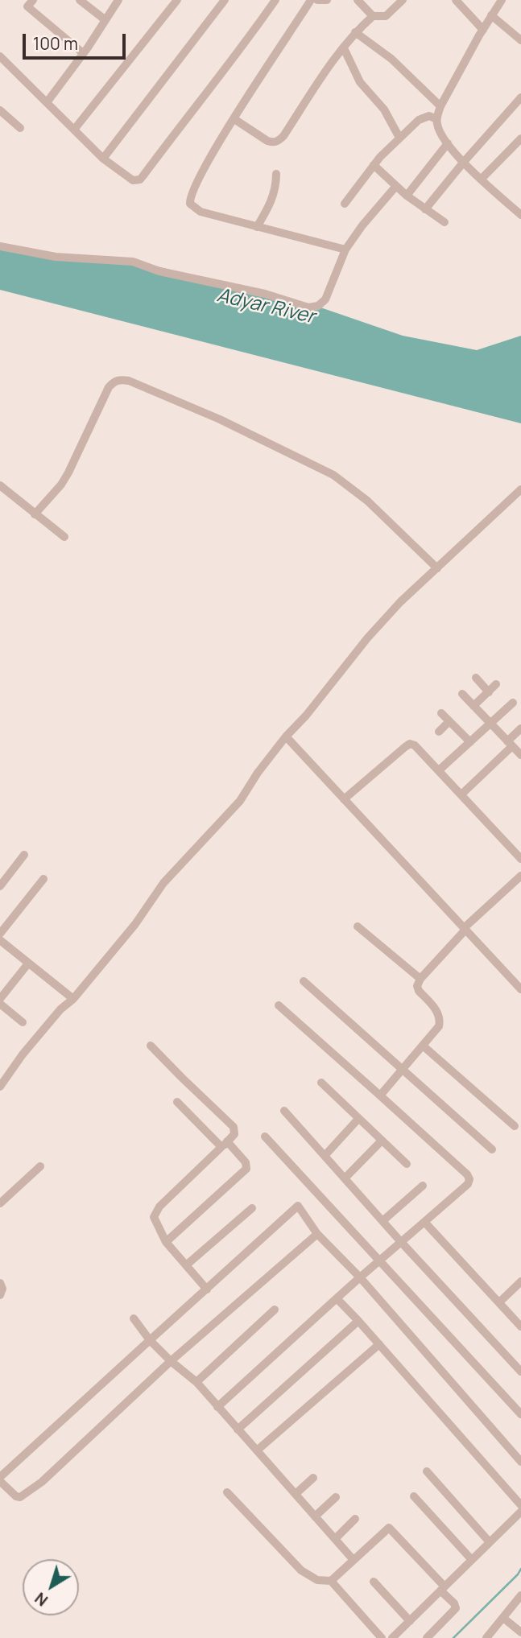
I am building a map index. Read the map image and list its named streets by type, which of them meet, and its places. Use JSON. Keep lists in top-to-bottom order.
{
  "water": ["Adyar River"],
  "scale_bar": "100 m",
  "north": "bottom left"
}
